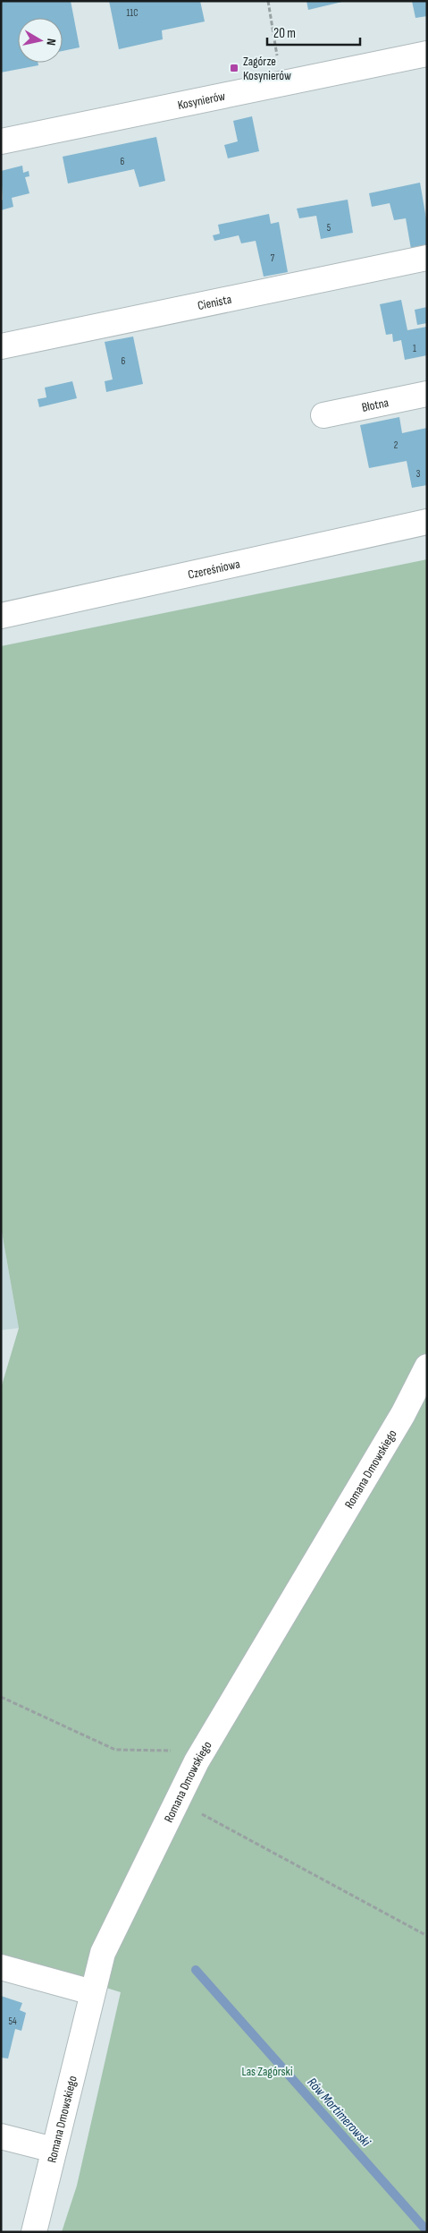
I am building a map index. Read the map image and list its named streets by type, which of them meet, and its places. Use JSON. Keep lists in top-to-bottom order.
{
  "streets": {
    "street": [
      "Kosynierów",
      "Cienista",
      "Błotna",
      "Czereśniowa",
      "Romana Dmowskiego"
    ]
  },
  "water": ["Rów Mortimerowski"],
  "parks": ["Las Zagórski"],
  "places": {
    "transit": ["Zagórze Kosynierów"]
  },
  "house_numbers": [
    "11C",
    "6",
    "5",
    "7",
    "1",
    "6",
    "2",
    "3",
    "54"
  ],
  "scale_bar": "20 m",
  "north": "right"
}
